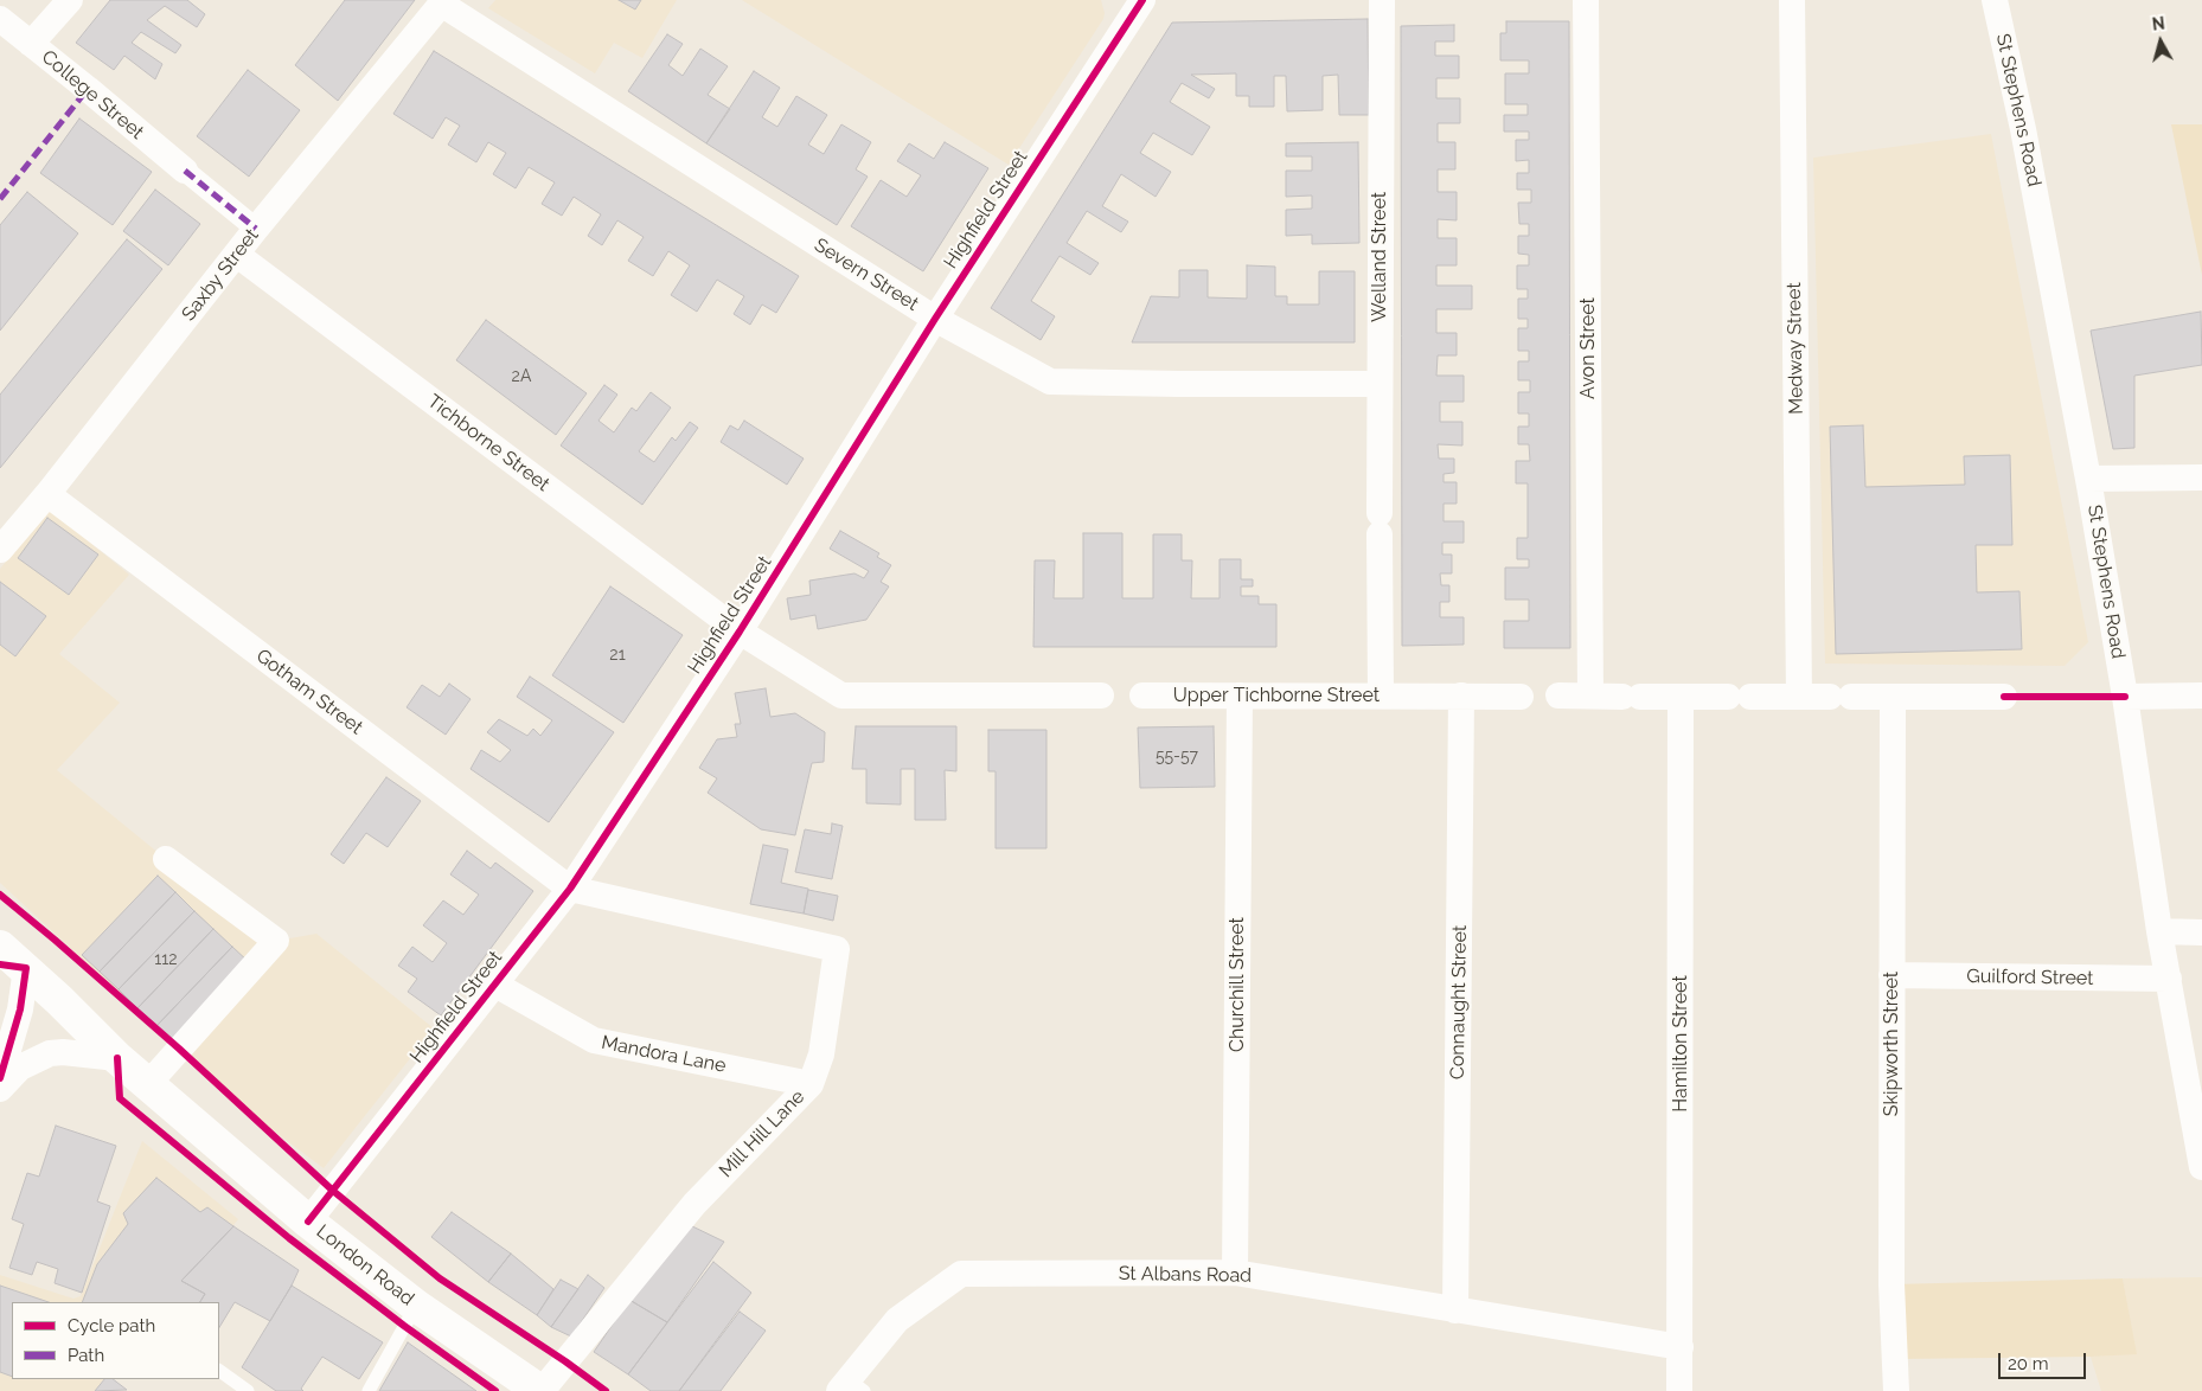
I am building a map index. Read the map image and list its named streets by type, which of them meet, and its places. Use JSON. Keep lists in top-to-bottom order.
{
  "streets": {
    "main road": ["London Road"],
    "street": [
      "College Street",
      "St Stephens Road",
      "Highfield Street",
      "Welland Street",
      "Saxby Street",
      "Severn Street",
      "Avon Street",
      "Medway Street",
      "Tichborne Street",
      "Gotham Street",
      "Upper Tichborne Street",
      "Guilford Street",
      "Churchill Street",
      "Connaught Street",
      "Hamilton Street",
      "Skipworth Street",
      "Mandora Lane",
      "Mill Hill Lane",
      "St Albans Road"
    ]
  },
  "crossings": [
    ["St Stephens Road", "Guilford Street"],
    ["Highfield Street", "Severn Street"],
    ["Highfield Street", "Tichborne Street"],
    ["Highfield Street", "Gotham Street"],
    ["Highfield Street", "Mandora Lane"],
    ["Highfield Street", "Mill Hill Lane"],
    ["Highfield Street", "London Road"],
    ["Welland Street", "Severn Street"],
    ["Welland Street", "Upper Tichborne Street"],
    ["Saxby Street", "Severn Street"],
    ["Saxby Street", "Tichborne Street"],
    ["Saxby Street", "Gotham Street"],
    ["Gotham Street", "Mill Hill Lane"],
    ["Upper Tichborne Street", "Churchill Street"],
    ["Upper Tichborne Street", "Connaught Street"],
    ["Guilford Street", "Skipworth Street"],
    ["Churchill Street", "St Albans Road"],
    ["Connaught Street", "St Albans Road"],
    ["Hamilton Street", "St Albans Road"],
    ["Mandora Lane", "Mill Hill Lane"],
    ["Mill Hill Lane", "London Road"]
  ],
  "house_numbers": [
    "2A",
    "21",
    "55-57",
    "112"
  ],
  "legend": ["Cycle path", "Path"],
  "scale_bar": "20 m",
  "north": "top"
}
